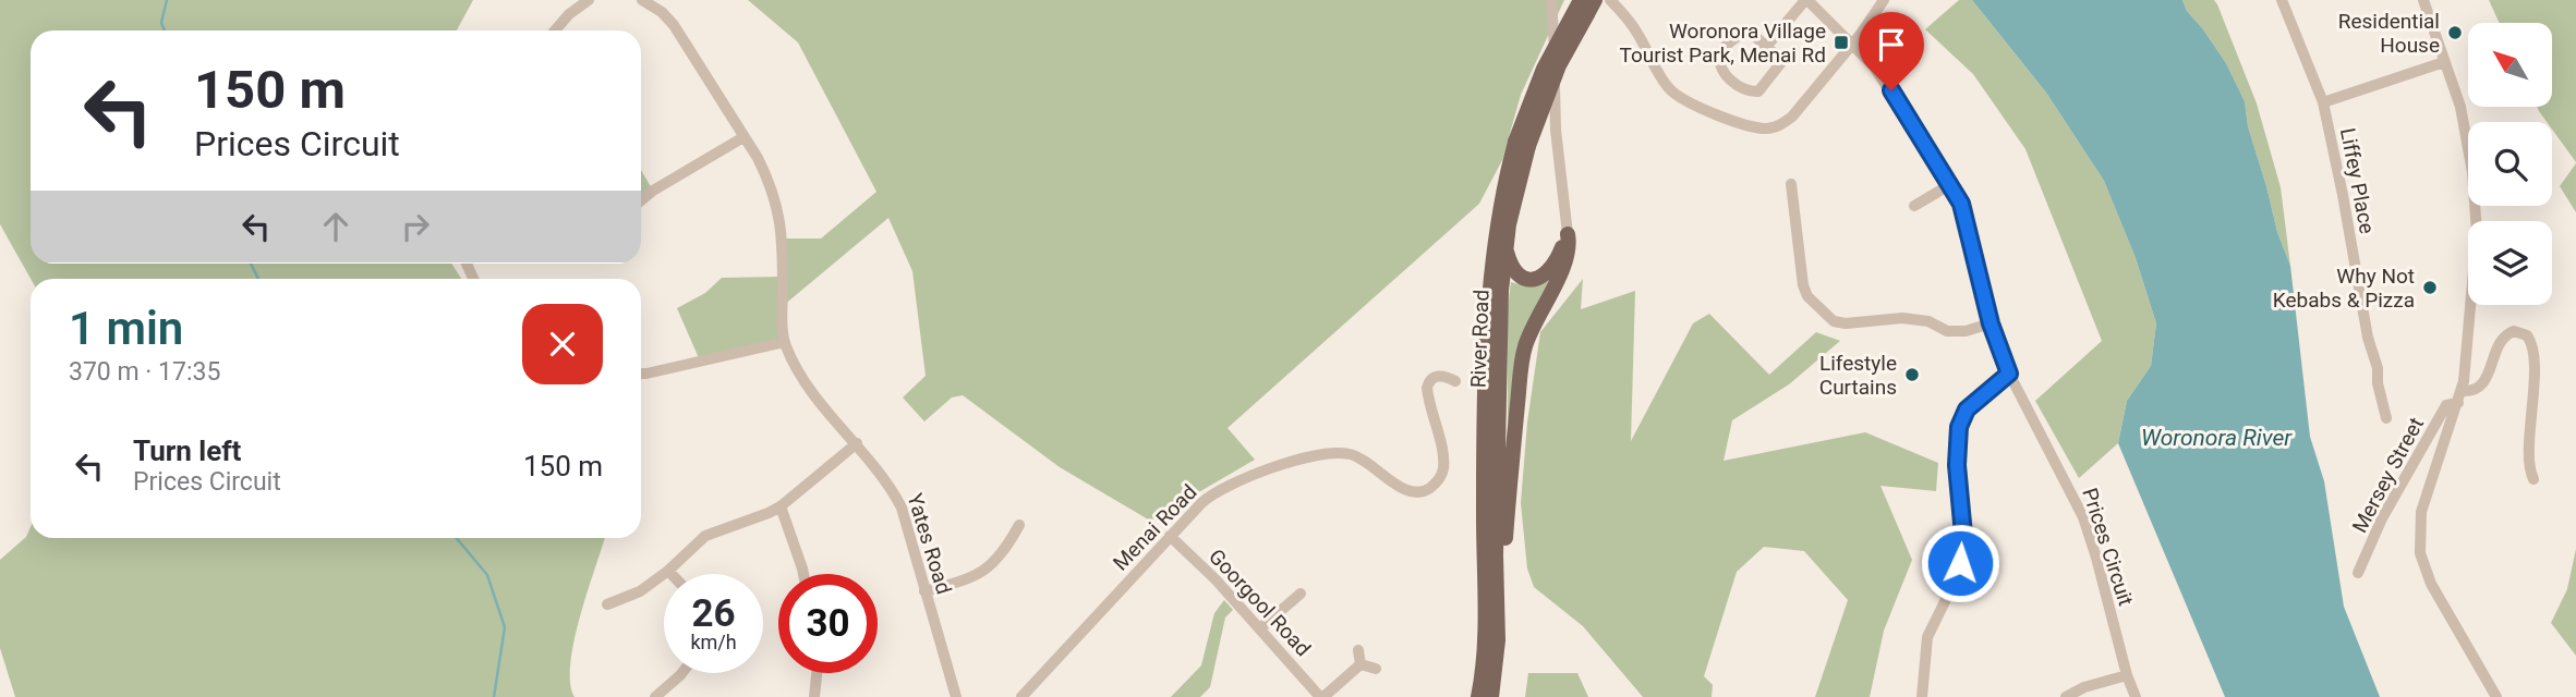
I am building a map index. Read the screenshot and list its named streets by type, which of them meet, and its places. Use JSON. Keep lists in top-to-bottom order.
{
  "streets": {
    "main road": ["River Road"],
    "street": [
      "Liffey Place",
      "Mersey Street",
      "Menai Road",
      "Yates Road",
      "Prices Circuit",
      "Goorgool Road"
    ]
  },
  "crossings": [
    ["Menai Road", "Goorgool Road"]
  ],
  "water": ["Woronora River"],
  "places": {
    "other": ["Residential House", "Why Not Kebabs & Pizza", "Lifestyle Curtains"],
    "transit": ["Woronora Village Tourist Park, Menai Rd"]
  },
  "north": "top left",
  "page": {
    "turn": ["150 m", "Prices Circuit"],
    "heading": ["1 min", "370 m · 17:35"],
    "list": [
      {
        "name": "Turn left",
        "note": "Prices Circuit",
        "value": "150 m"
      }
    ],
    "speed": "26 km/h",
    "limit": "30"
  }
}
